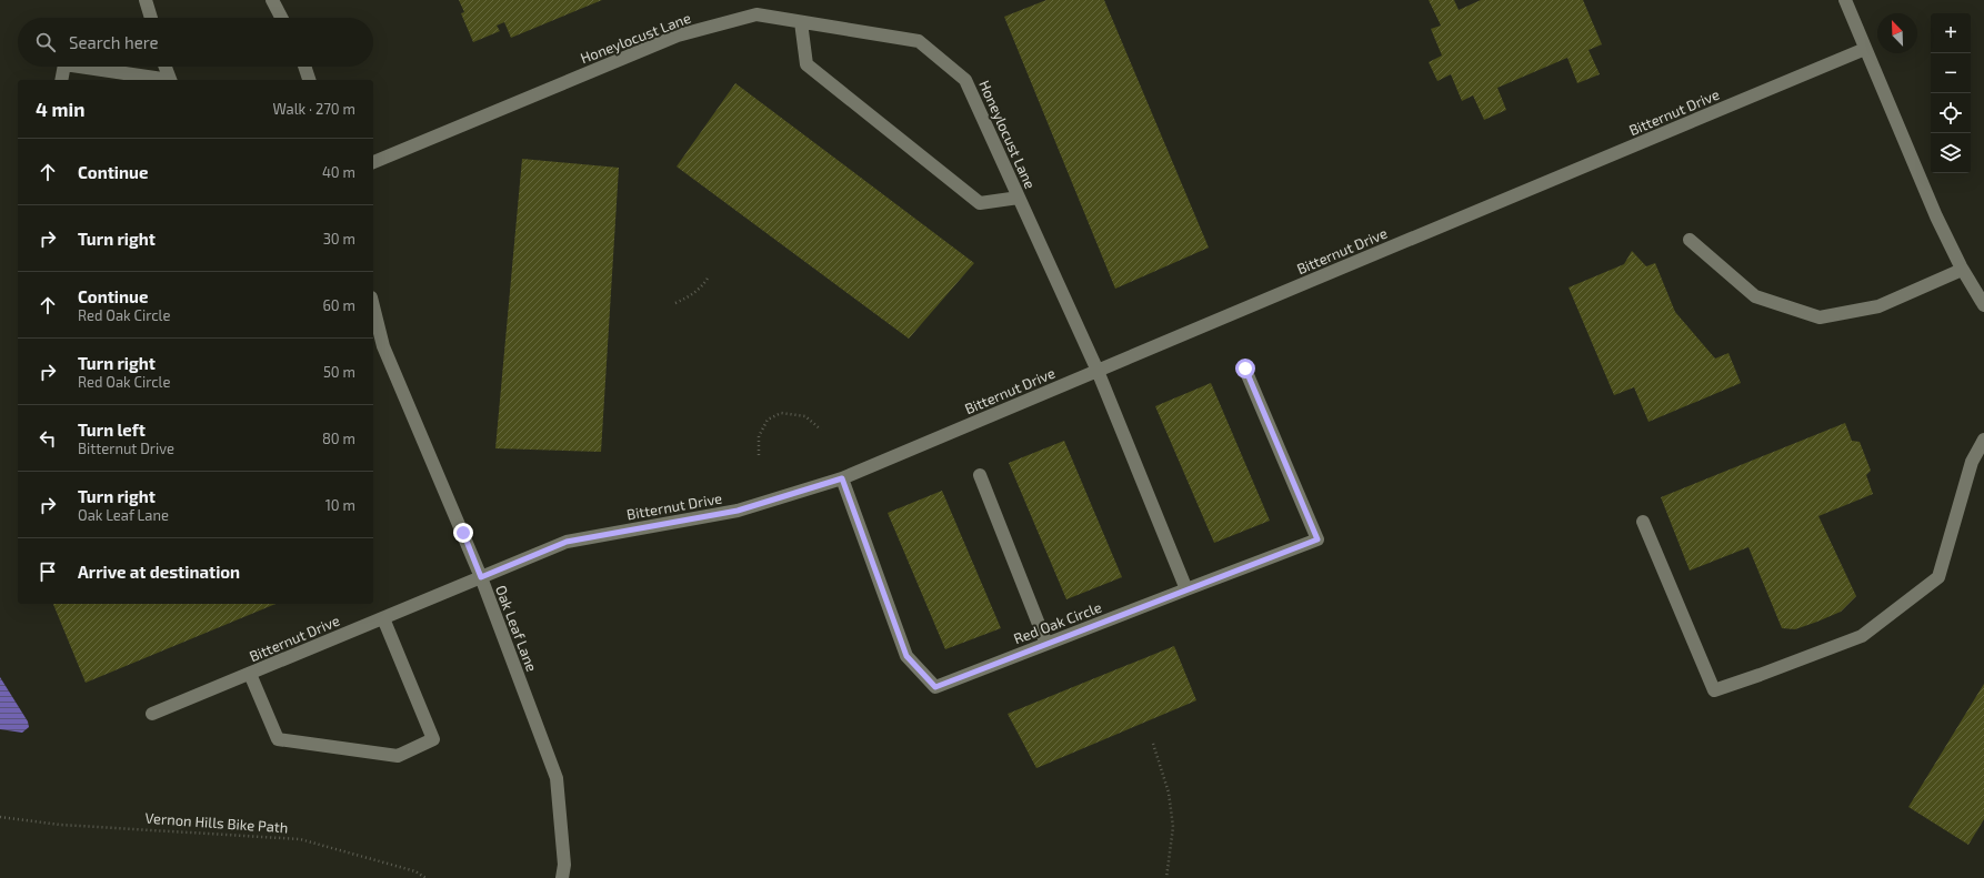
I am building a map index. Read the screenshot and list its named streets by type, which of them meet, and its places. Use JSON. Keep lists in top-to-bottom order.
{
  "streets": {
    "street": [
      "Honeylocust Lane",
      "Bitternut Drive",
      "Red Oak Circle",
      "Oak Leaf Lane"
    ],
    "path": ["Vernon Hills Bike Path"]
  },
  "crossings": [
    ["Honeylocust Lane", "Bitternut Drive"],
    ["Bitternut Drive", "Red Oak Circle"],
    ["Bitternut Drive", "Oak Leaf Lane"]
  ],
  "north": "top left",
  "page": {
    "map_buttons": ["+", "−"],
    "search": "Search here",
    "heading": ["4 min", "Walk · 270 m"],
    "list": [
      ["Continue", "40 m"],
      ["Turn right", "30 m"],
      ["Continue", "Red Oak Circle", "60 m"],
      ["Turn right", "Red Oak Circle", "50 m"],
      ["Turn left", "Bitternut Drive", "80 m"],
      ["Turn right", "Oak Leaf Lane", "10 m"],
      "Arrive at destination"
    ]
  }
}
